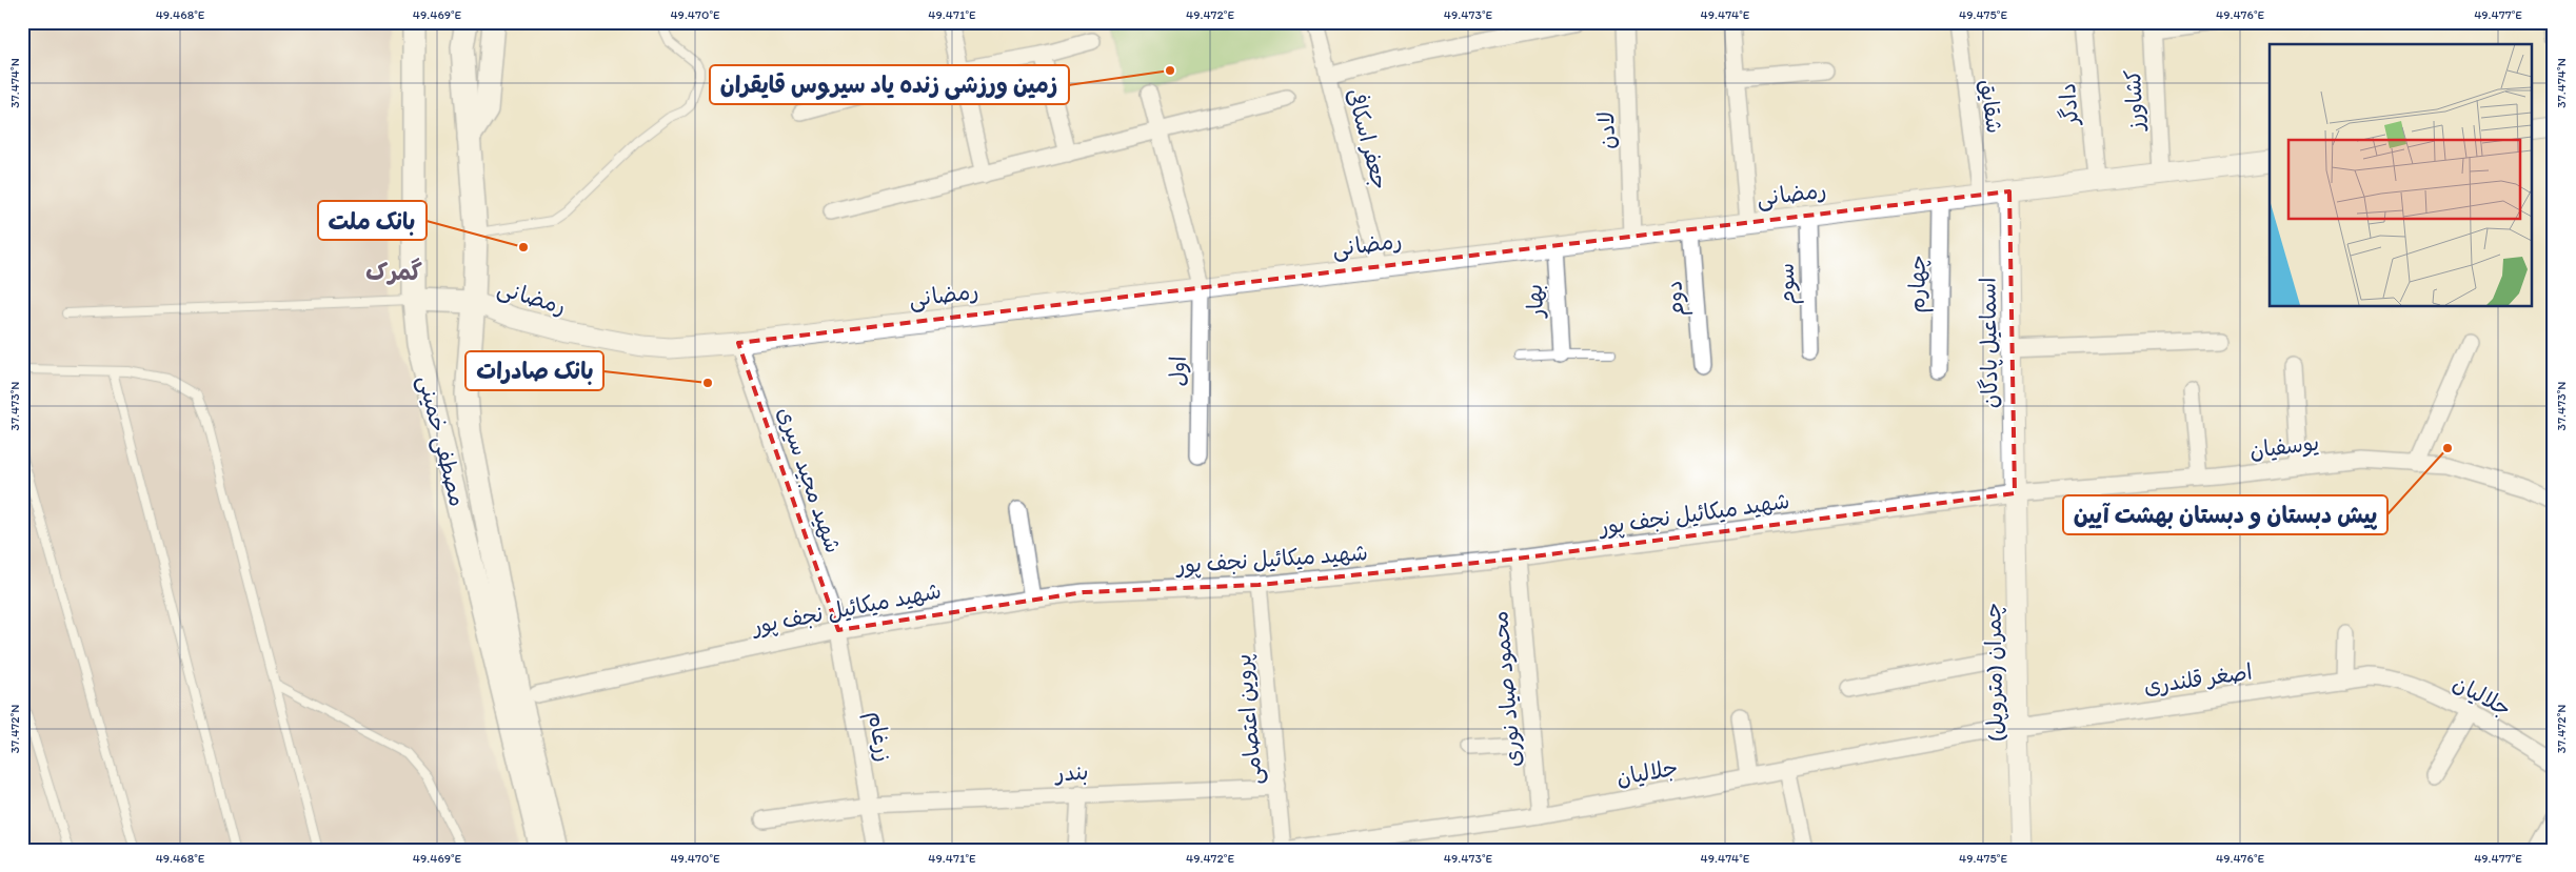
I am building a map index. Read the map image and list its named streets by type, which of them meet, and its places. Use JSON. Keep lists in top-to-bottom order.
{
  "streets": {
    "main road": ["مصطفی خمینی"],
    "street": [
      "کشاورز",
      "دادگر",
      "شقایق",
      "لادن",
      "جعفر اسکافی",
      "رمضانی",
      "سوم",
      "چهارم",
      "دوم",
      "بهار",
      "اسماعیل پادگان",
      "اول",
      "یوسفیان",
      "شهید مجید سیری",
      "شهید میکائیل نجف پور",
      "چمران (متروپل)",
      "اصغر قلندری",
      "محمود صیاد نوری",
      "جلالیان",
      "پروین اعتصامی",
      "زرغام",
      "بندر"
    ]
  },
  "crossings": [
    ["کشاورز", "رمضانی"],
    ["دادگر", "رمضانی"],
    ["شقایق", "رمضانی"],
    ["لادن", "رمضانی"],
    ["جعفر اسکافی", "رمضانی"],
    ["رمضانی", "سوم"],
    ["رمضانی", "چهارم"],
    ["رمضانی", "دوم"],
    ["رمضانی", "بهار"],
    ["رمضانی", "اسماعیل پادگان"],
    ["رمضانی", "اول"],
    ["رمضانی", "مصطفی خمینی"],
    ["رمضانی", "شهید مجید سیری"],
    ["اسماعیل پادگان", "یوسفیان"],
    ["اسماعیل پادگان", "شهید میکائیل نجف پور"],
    ["اسماعیل پادگان", "چمران (متروپل)"],
    ["یوسفیان", "شهید میکائیل نجف پور"],
    ["یوسفیان", "چمران (متروپل)"],
    ["شهید مجید سیری", "شهید میکائیل نجف پور"],
    ["شهید مجید سیری", "زرغام"],
    ["شهید میکائیل نجف پور", "چمران (متروپل)"],
    ["شهید میکائیل نجف پور", "محمود صیاد نوری"],
    ["شهید میکائیل نجف پور", "پروین اعتصامی"],
    ["شهید میکائیل نجف پور", "زرغام"],
    ["چمران (متروپل)", "اصغر قلندری"],
    ["چمران (متروپل)", "جلالیان"],
    ["اصغر قلندری", "جلالیان"],
    ["محمود صیاد نوری", "جلالیان"],
    ["جلالیان", "پروین اعتصامی"],
    ["پروین اعتصامی", "بندر"],
    ["زرغام", "بندر"]
  ],
  "districts": ["گمرک"],
  "places": [
    "زمین ورزشی زنده یاد سیروس قایقران",
    "بانک ملت",
    "بانک صادرات",
    "پیش دبستان و دبستان بهشت آیین"
  ],
  "coordinates": [
    "49.468°E",
    "49.469°E",
    "49.470°E",
    "49.471°E",
    "49.472°E",
    "49.473°E",
    "49.474°E",
    "49.475°E",
    "49.476°E",
    "49.477°E",
    "37.474°N",
    "37.473°N",
    "37.472°N"
  ]
}
